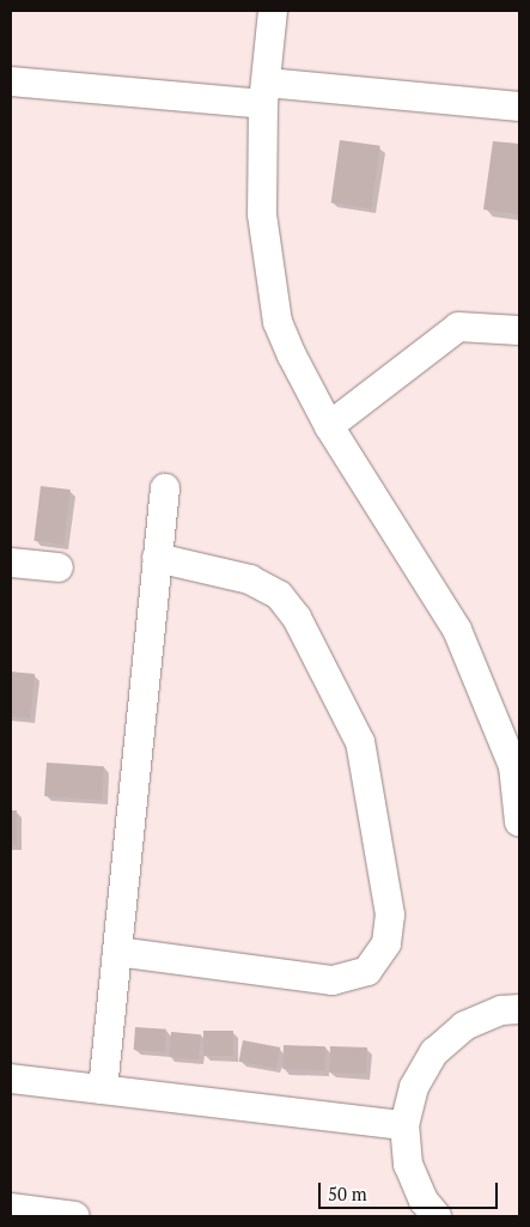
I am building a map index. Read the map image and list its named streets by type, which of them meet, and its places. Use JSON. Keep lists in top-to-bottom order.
{
  "scale_bar": "50 m"
}
